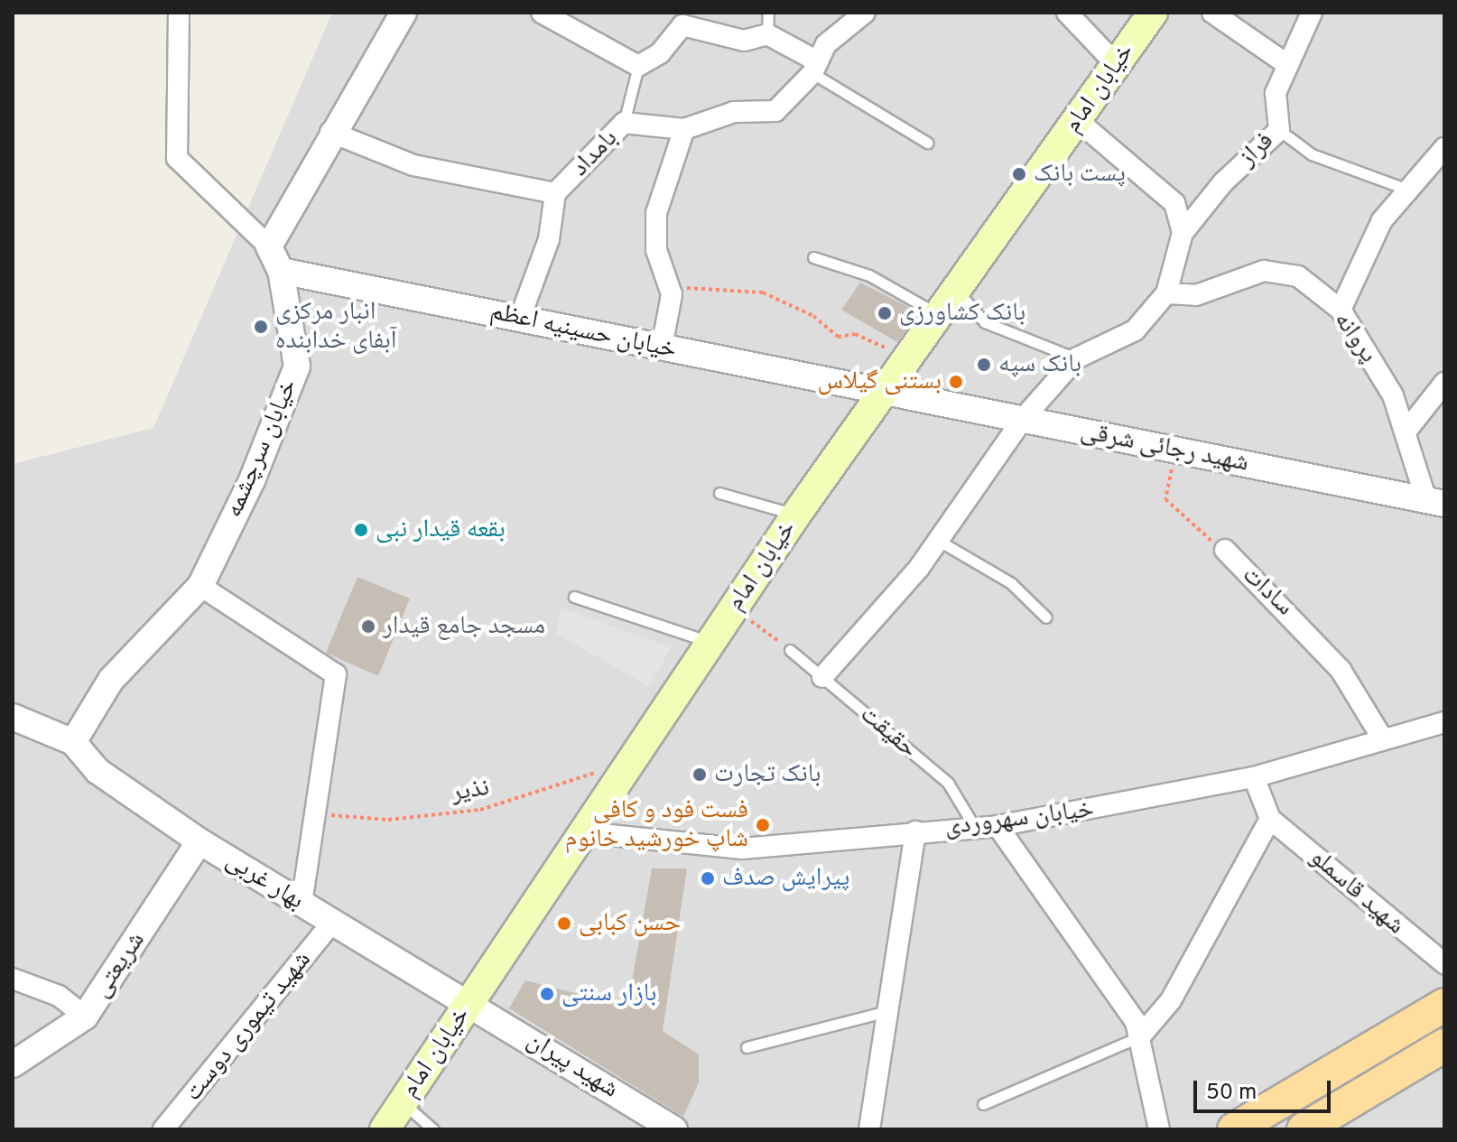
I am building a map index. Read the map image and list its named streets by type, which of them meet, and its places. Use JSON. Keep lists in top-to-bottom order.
{
  "streets": {
    "main road": ["خیابان امام"],
    "street": [
      "فراز",
      "بامداد",
      "خیابان حسینیه اعظم",
      "پروانه",
      "شهید رجائی شرقی",
      "خیابان سرچشمه",
      "سادات",
      "خیابان سهروردی",
      "بهار غربی",
      "شهید قاسملو",
      "شریعتی",
      "شهید تیموری دوست",
      "شهید پیران"
    ],
    "lane": ["حقیقت"],
    "path": ["نذیر"]
  },
  "crossings": [
    ["خیابان امام", "خیابان حسینیه اعظم"],
    ["خیابان امام", "شهید رجائی شرقی"],
    ["خیابان امام", "نذیر"],
    ["خیابان امام", "خیابان سهروردی"],
    ["خیابان امام", "بهار غربی"],
    ["خیابان امام", "شهید پیران"],
    ["خیابان حسینیه اعظم", "شهید رجائی شرقی"],
    ["خیابان حسینیه اعظم", "خیابان سرچشمه"],
    ["پروانه", "شهید رجائی شرقی"],
    ["شهید رجائی شرقی", "سادات"],
    ["خیابان سرچشمه", "بهار غربی"],
    ["سادات", "خیابان سهروردی"],
    ["حقیقت", "خیابان سهروردی"],
    ["بهار غربی", "شریعتی"],
    ["بهار غربی", "شهید تیموری دوست"],
    ["بهار غربی", "شهید پیران"]
  ],
  "places": [
    "پست بانک",
    "بانک کشاورزی",
    "انبار مرکزی آبفای خدابنده",
    "بانک سپه",
    "بستنی گیلاس",
    "بقعه قیدار نبی",
    "مسجد جامع قیدار",
    "بانک تجارت",
    "فست فود و کافی شاپ خورشید خانوم",
    "پیرایش صدف",
    "حسن کبابی",
    "بازار سنتی"
  ],
  "scale_bar": "50 m"
}
